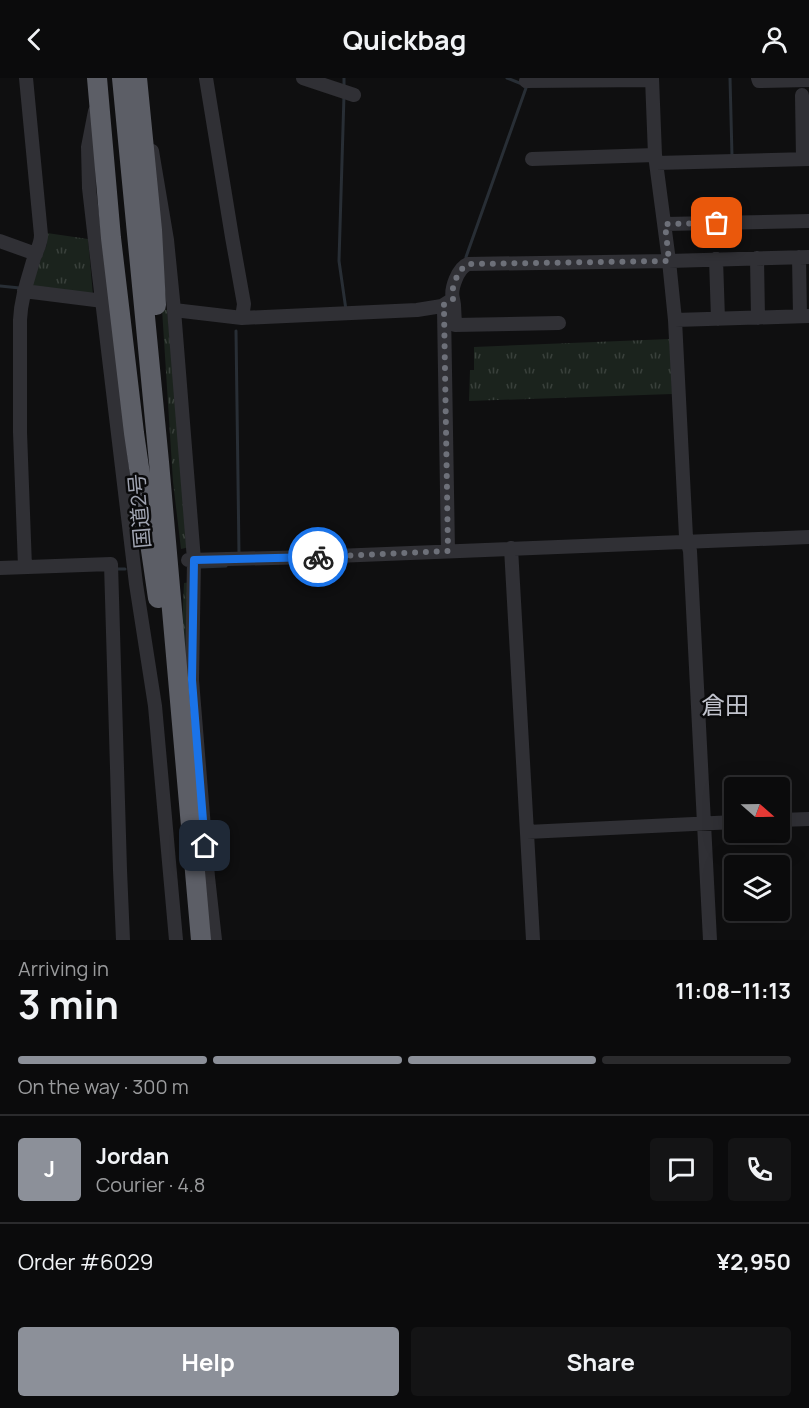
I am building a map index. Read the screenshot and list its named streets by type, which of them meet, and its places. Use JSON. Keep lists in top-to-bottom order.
{
  "streets": {
    "highway": ["国道2号"]
  },
  "districts": ["倉田"],
  "north": "right",
  "page": {
    "header": "Quickbag",
    "heading": ["3 min", "Arriving in", "11:08–11:13"],
    "panel": [
      "Jordan",
      "Courier · 4.8",
      "Order #6029",
      "¥2,950"
    ],
    "bar": "On the way · 300 m",
    "round": "J",
    "buttons": ["Help", "Share"]
  }
}
